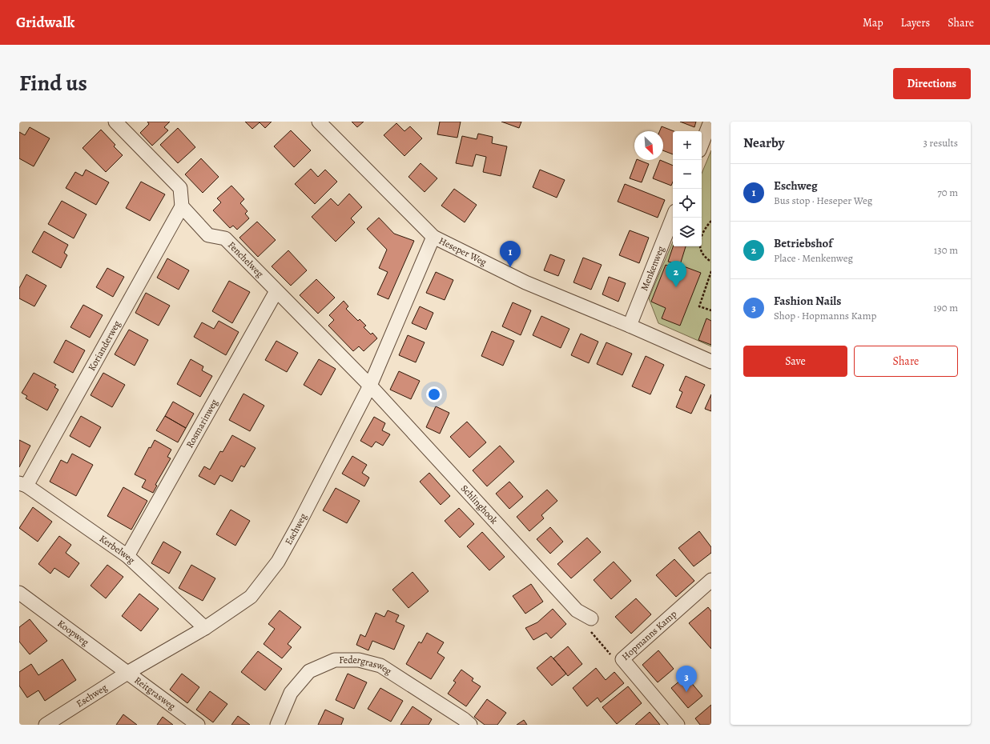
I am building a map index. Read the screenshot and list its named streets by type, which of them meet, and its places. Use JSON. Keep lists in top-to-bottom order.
{
  "streets": {
    "street": [
      "Heseper Weg",
      "Fenchelweg",
      "Menkenweg",
      "Korianderweg",
      "Rosmarinweg",
      "Schlinghook",
      "Eschweg",
      "Kerbelweg",
      "Koopweg",
      "Hopmanns Kamp",
      "Federgrasweg",
      "Reitgrasweg"
    ]
  },
  "crossings": [
    ["Heseper Weg", "Menkenweg"],
    ["Heseper Weg", "Eschweg"],
    ["Fenchelweg", "Korianderweg"],
    ["Fenchelweg", "Rosmarinweg"],
    ["Fenchelweg", "Schlinghook"],
    ["Fenchelweg", "Eschweg"],
    ["Korianderweg", "Kerbelweg"],
    ["Rosmarinweg", "Kerbelweg"],
    ["Schlinghook", "Eschweg"],
    ["Eschweg", "Kerbelweg"],
    ["Eschweg", "Koopweg"],
    ["Eschweg", "Reitgrasweg"],
    ["Koopweg", "Reitgrasweg"]
  ],
  "north": "bottom right",
  "page": {
    "header": "Gridwalk",
    "nav": ["Map", "Layers", "Share"],
    "title": "Find us",
    "buttons": [
      "Directions",
      ["Save", "Share"]
    ],
    "heading": ["Nearby", "3 results"],
    "map_buttons": ["+", "−"],
    "list": [
      {
        "mark": "1",
        "name": "Eschweg",
        "note": "Bus stop · Heseper Weg",
        "value": "70 m"
      },
      {
        "mark": "2",
        "name": "Betriebshof",
        "note": "Place · Menkenweg",
        "value": "130 m"
      },
      {
        "mark": "3",
        "name": "Fashion Nails",
        "note": "Shop · Hopmanns Kamp",
        "value": "190 m"
      }
    ],
    "pins": ["1", "2", "3"]
  }
}
